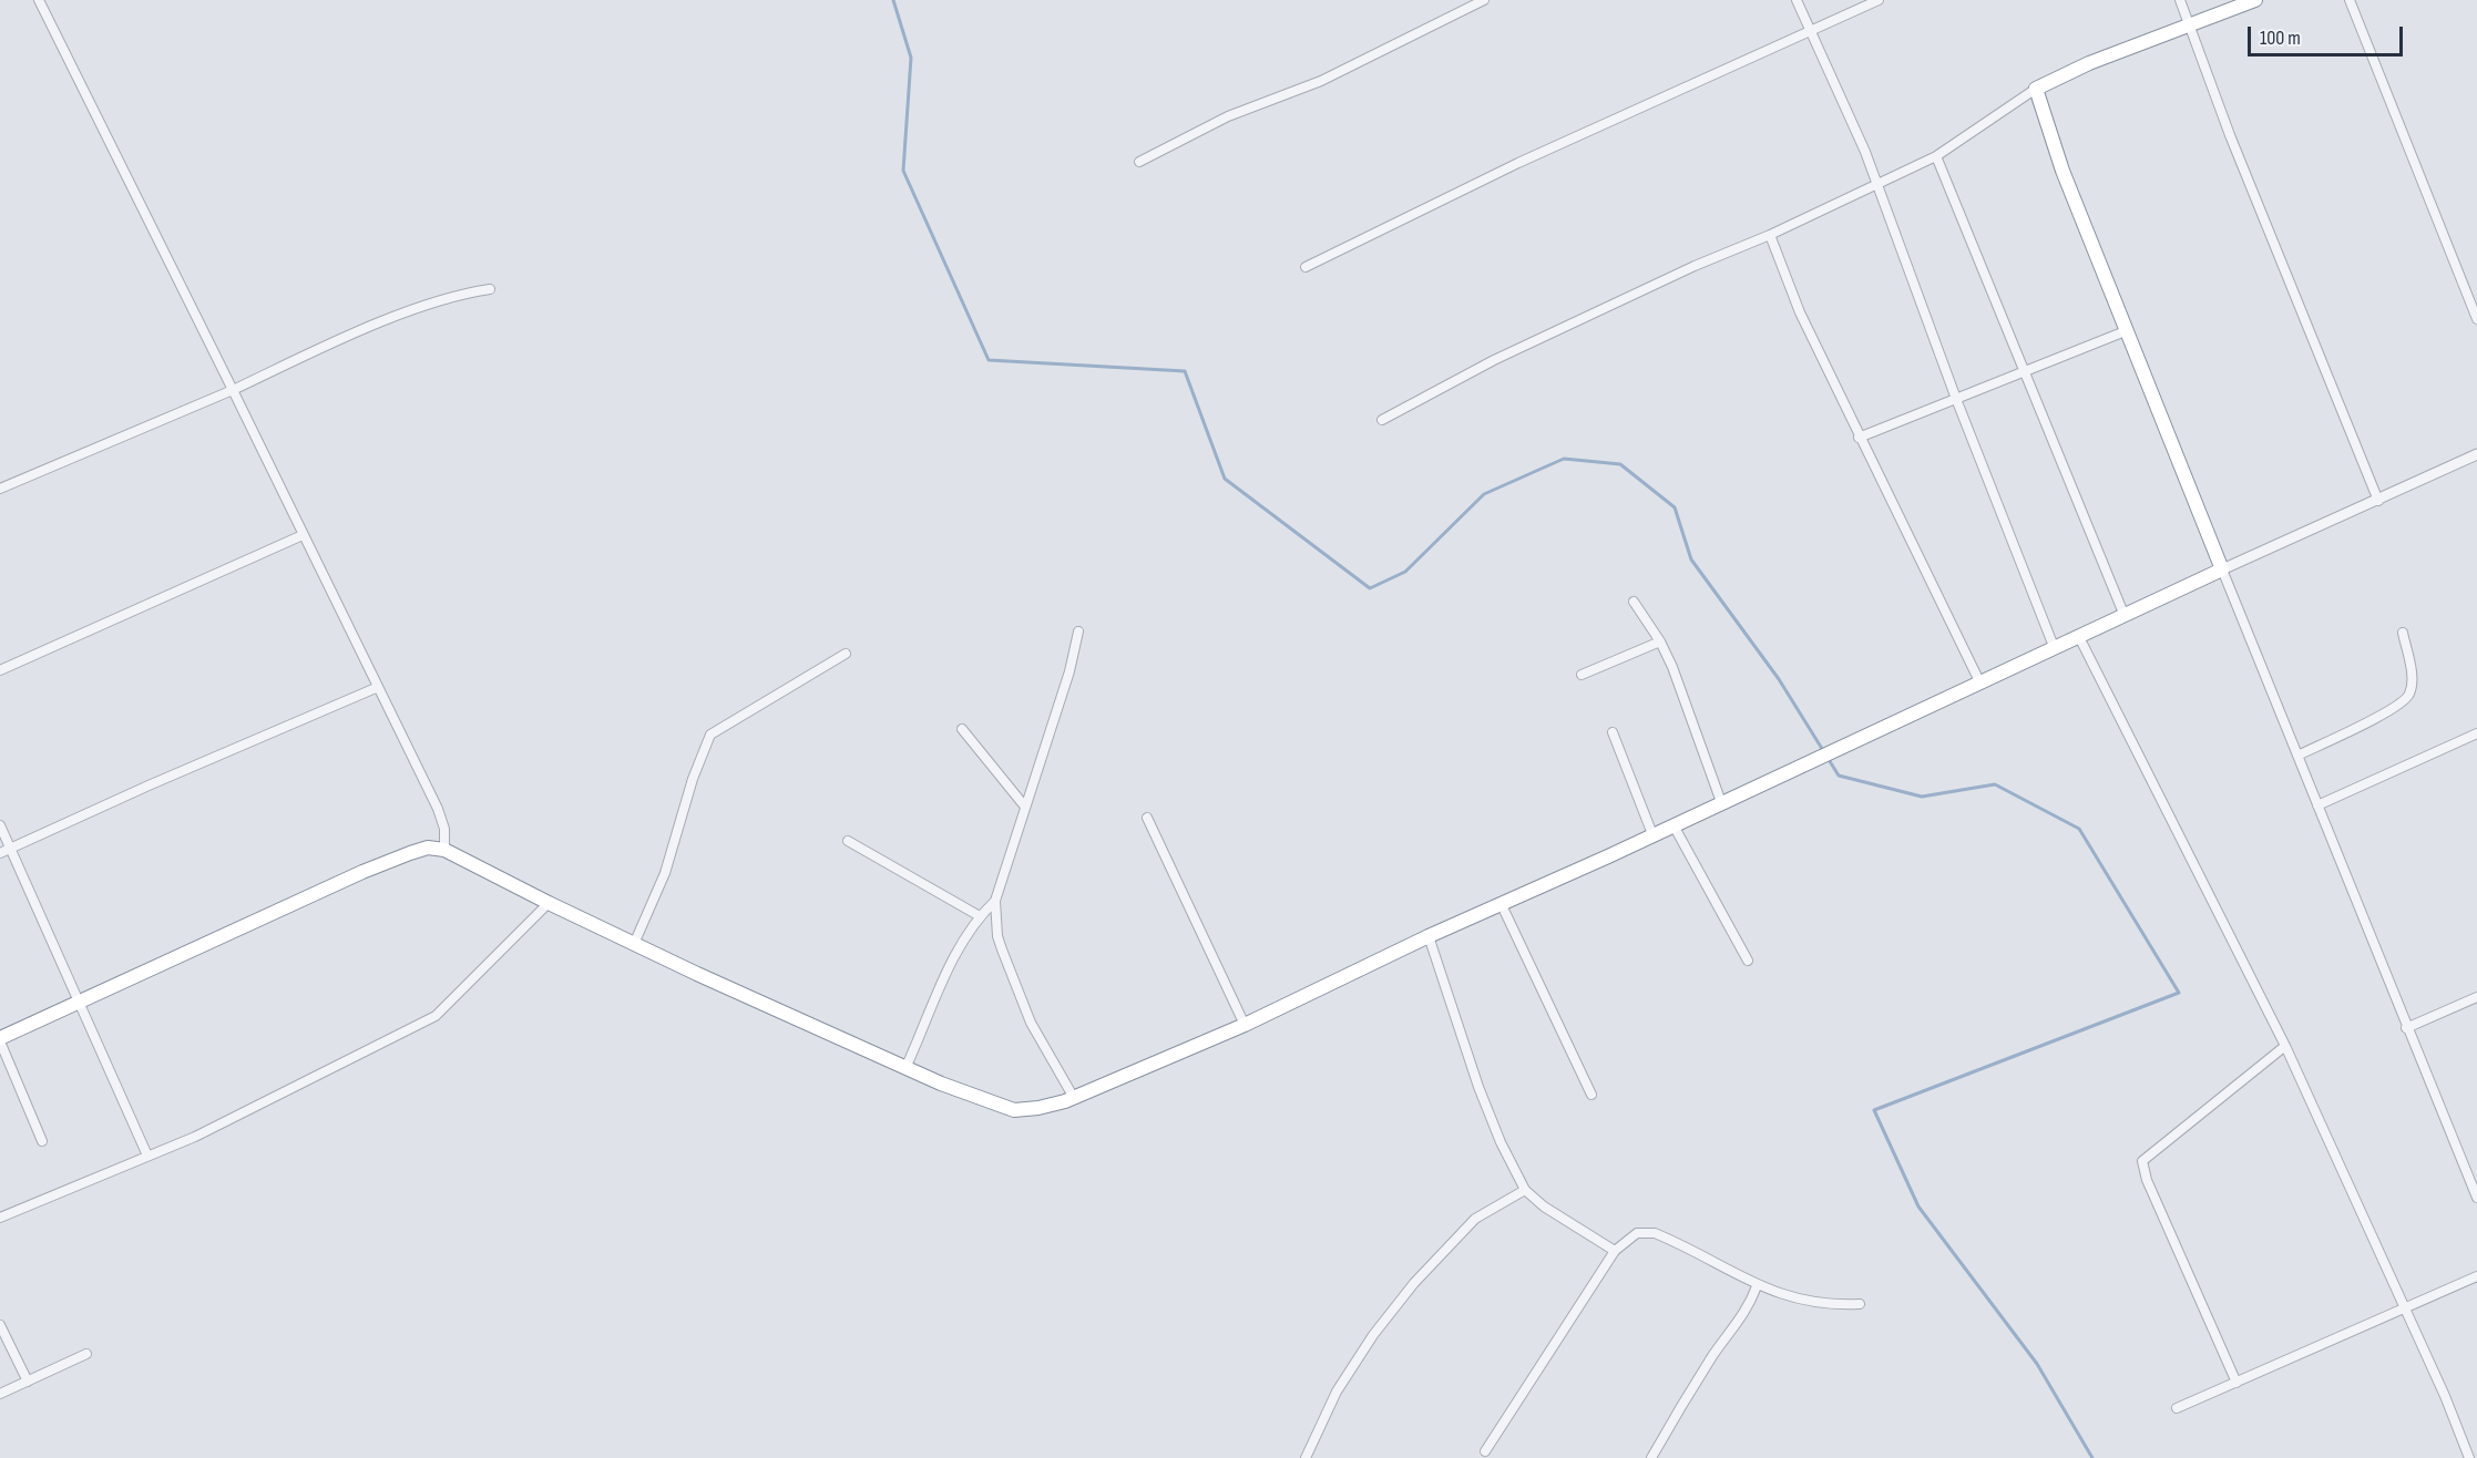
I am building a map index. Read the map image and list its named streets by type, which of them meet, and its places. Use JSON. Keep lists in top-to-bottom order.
{
  "scale_bar": "100 m"
}
